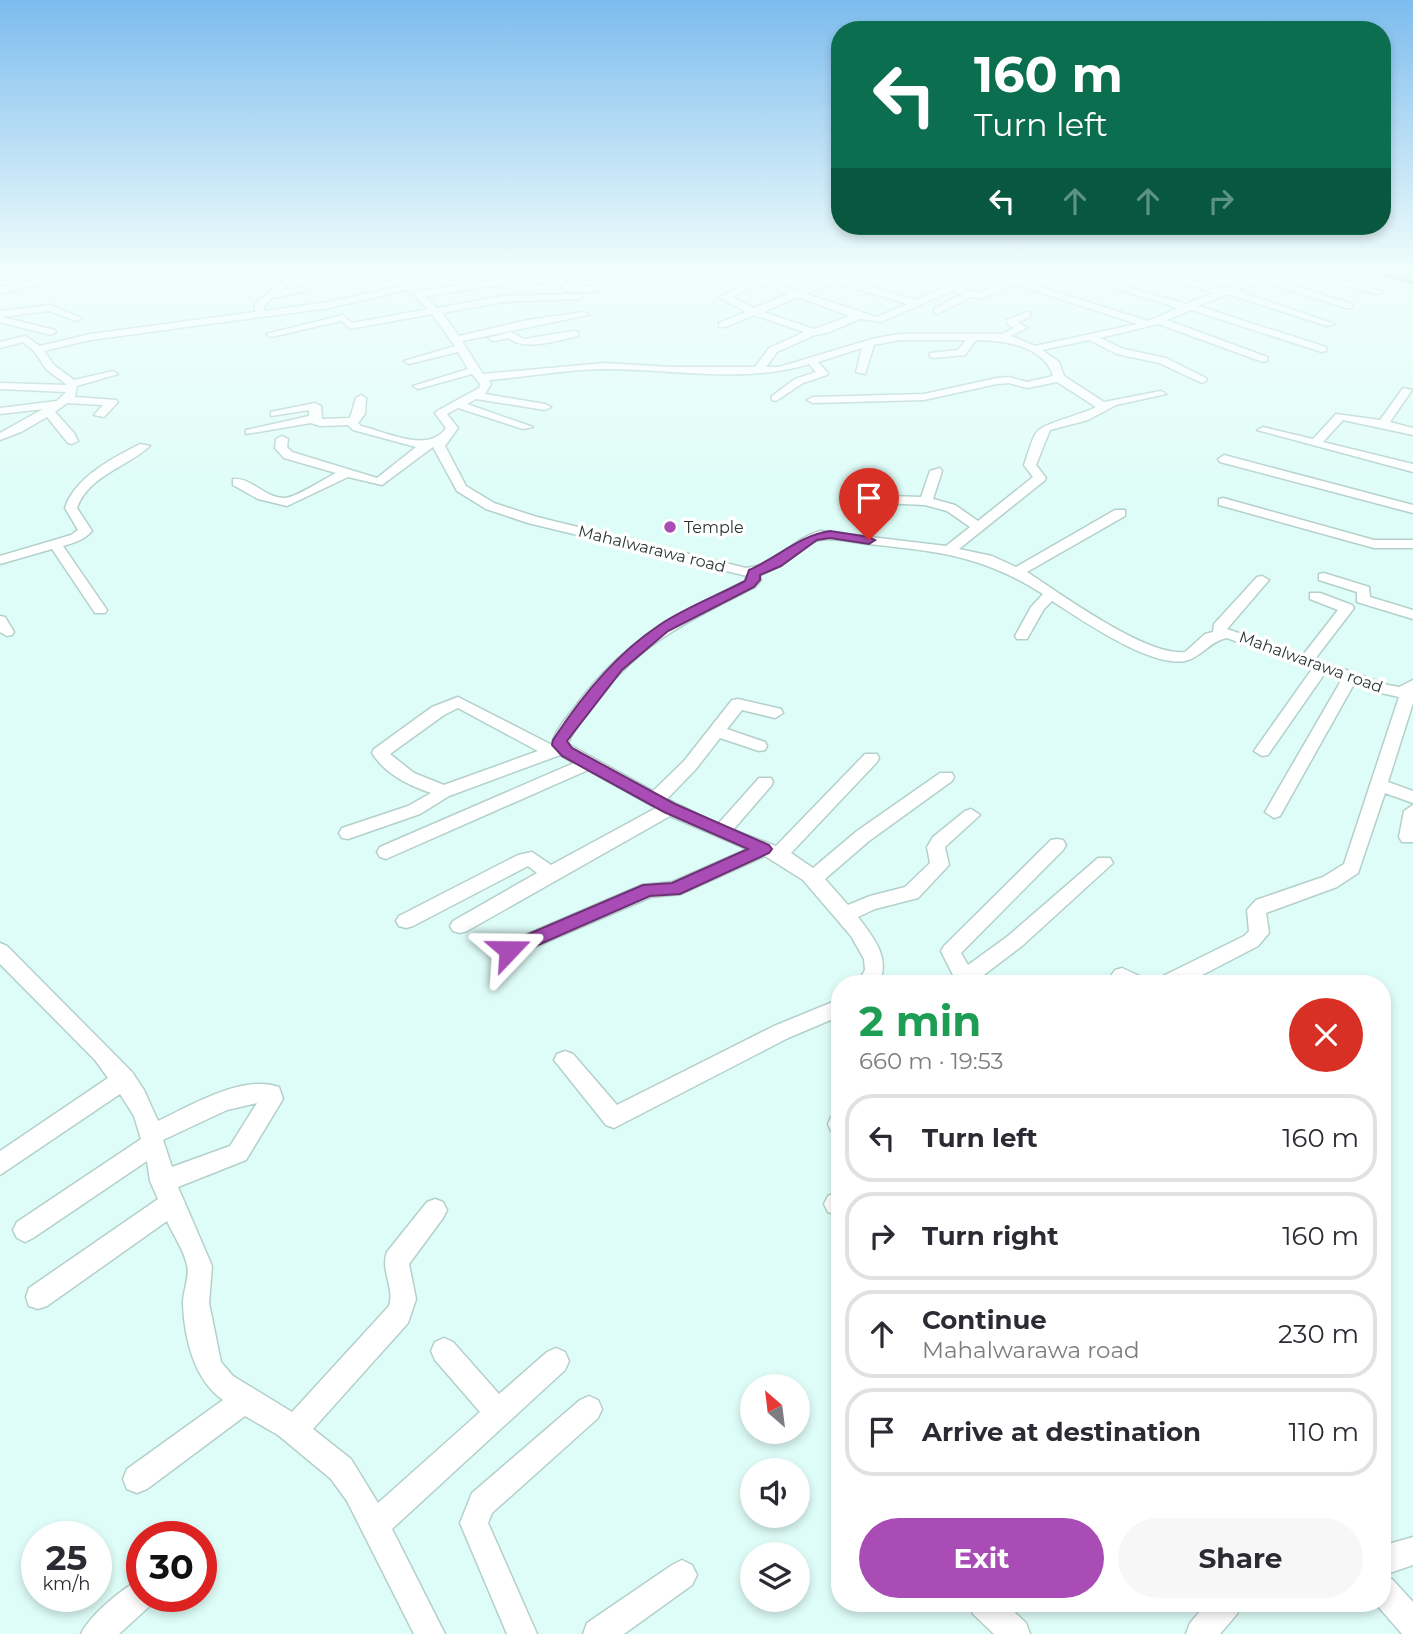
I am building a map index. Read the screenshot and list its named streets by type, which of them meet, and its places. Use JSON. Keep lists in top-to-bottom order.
{
  "streets": {
    "street": ["Mahalwarawa road"]
  },
  "places": ["Temple"],
  "north": "top left",
  "page": {
    "turn": ["160 m", "Turn left"],
    "heading": ["2 min", "660 m · 19:53"],
    "list": [
      {
        "name": "Turn left",
        "value": "160 m"
      },
      {
        "name": "Turn right",
        "value": "160 m"
      },
      {
        "name": "Continue",
        "note": "Mahalwarawa road",
        "value": "230 m"
      },
      {
        "name": "Arrive at destination",
        "value": "110 m"
      }
    ],
    "buttons": ["Exit", "Share"],
    "speed": "25 km/h",
    "limit": "30"
  }
}
